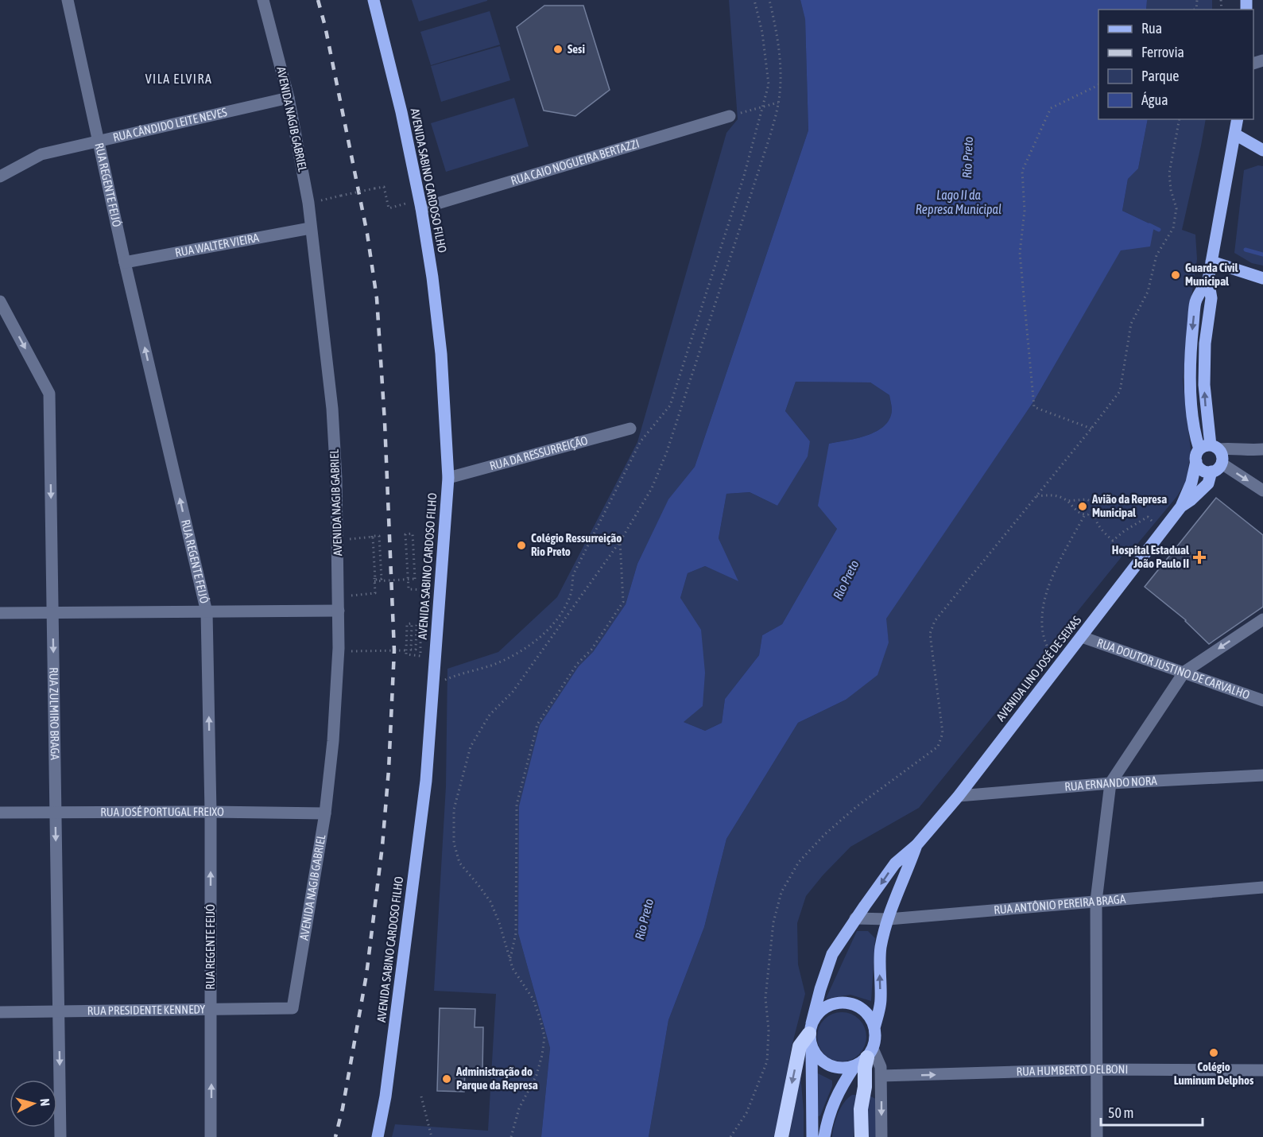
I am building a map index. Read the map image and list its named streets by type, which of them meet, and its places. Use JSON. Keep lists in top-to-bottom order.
{
  "streets": {
    "main road": ["AVENIDA SABINO CARDOSO FILHO", "AVENIDA LINO JOSÉ DE SEIXAS"],
    "street": [
      "AVENIDA NAGIB GABRIEL",
      "RUA CÂNDIDO LEITE NEVES",
      "RUA CAIO NOGUEIRA BERTAZZI",
      "RUA REGENTE FEIJÓ",
      "RUA WALTER VIEIRA",
      "RUA DA RESSURREIÇÃO",
      "RUA DOUTOR JUSTINO DE CARVALHO",
      "RUA ZULMIRO BRAGA",
      "RUA ERNANDO NORA",
      "RUA JOSÉ PORTUGAL FREIXO",
      "RUA ANTÔNIO PEREIRA BRAGA",
      "RUA PRESIDENTE KENNEDY",
      "RUA HUMBERTO DELBONI"
    ]
  },
  "crossings": [
    ["AVENIDA NAGIB GABRIEL", "RUA CÂNDIDO LEITE NEVES"],
    ["AVENIDA NAGIB GABRIEL", "RUA WALTER VIEIRA"],
    ["AVENIDA NAGIB GABRIEL", "RUA JOSÉ PORTUGAL FREIXO"],
    ["AVENIDA NAGIB GABRIEL", "RUA PRESIDENTE KENNEDY"],
    ["RUA CÂNDIDO LEITE NEVES", "RUA REGENTE FEIJÓ"],
    ["RUA CAIO NOGUEIRA BERTAZZI", "AVENIDA SABINO CARDOSO FILHO"],
    ["AVENIDA SABINO CARDOSO FILHO", "RUA DA RESSURREIÇÃO"],
    ["RUA REGENTE FEIJÓ", "RUA WALTER VIEIRA"],
    ["RUA REGENTE FEIJÓ", "RUA JOSÉ PORTUGAL FREIXO"],
    ["RUA REGENTE FEIJÓ", "RUA PRESIDENTE KENNEDY"],
    ["AVENIDA LINO JOSÉ DE SEIXAS", "RUA DOUTOR JUSTINO DE CARVALHO"],
    ["AVENIDA LINO JOSÉ DE SEIXAS", "RUA ERNANDO NORA"],
    ["AVENIDA LINO JOSÉ DE SEIXAS", "RUA ANTÔNIO PEREIRA BRAGA"],
    ["RUA ZULMIRO BRAGA", "RUA JOSÉ PORTUGAL FREIXO"],
    ["RUA ZULMIRO BRAGA", "RUA PRESIDENTE KENNEDY"]
  ],
  "one_way": ["RUA REGENTE FEIJÓ", "RUA ZULMIRO BRAGA", "RUA HUMBERTO DELBONI"],
  "districts": ["VILA ELVIRA"],
  "water": ["Rio Preto", "Lago II da Represa Municipal"],
  "places": {
    "other": [
      "Sesi",
      "Guarda Civil Municipal",
      "Avião da Represa Municipal",
      "Colégio Ressurreição Rio Preto",
      "Colégio Luminum Delphos",
      "Administração do Parque da Represa"
    ],
    "health": ["Hospital Estadual João Paulo II"]
  },
  "legend": [
    "Rua",
    "Ferrovia",
    "Parque",
    "Água"
  ],
  "scale_bar": "50 m",
  "north": "right"
}
